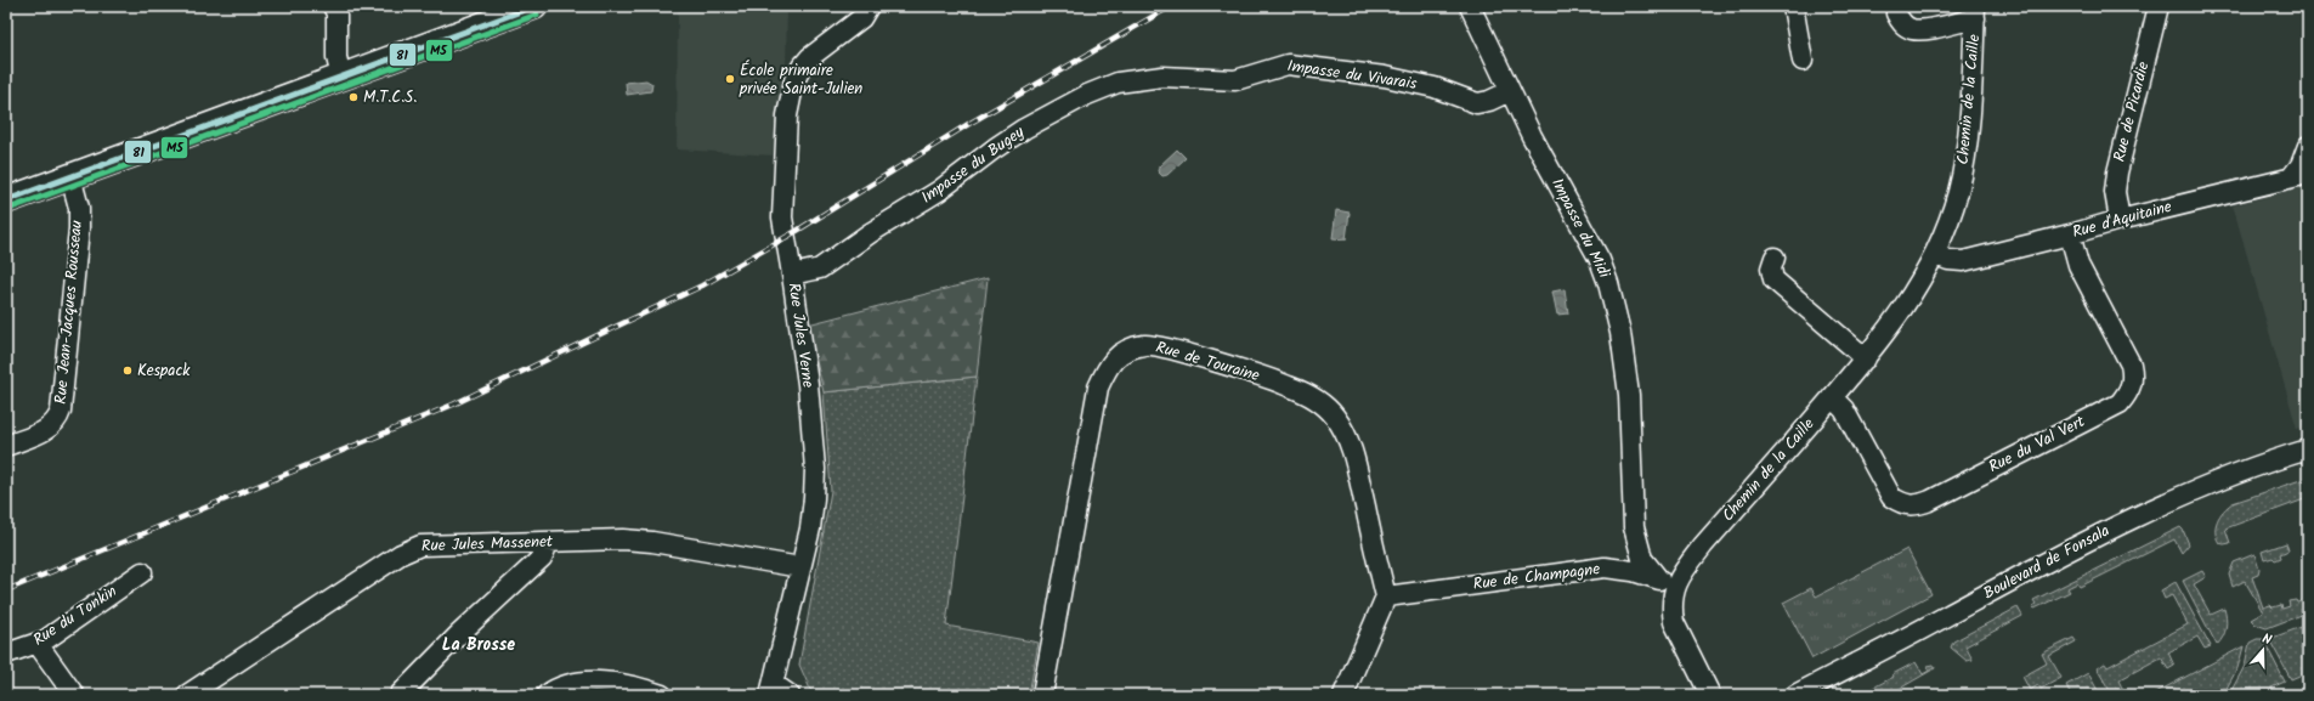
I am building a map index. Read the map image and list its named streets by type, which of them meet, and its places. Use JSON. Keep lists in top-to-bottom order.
{
  "streets": {
    "street": [
      "Impasse du Vivarais",
      "Chemin de la Caille",
      "Rue de Picardie",
      "Impasse du Bugey",
      "Rue d'Aquitaine",
      "Impasse du Midi",
      "Rue Jean-Jacques Rousseau",
      "Rue Jules Verne",
      "Rue de Touraine",
      "Rue du Val Vert",
      "Rue Jules Massenet",
      "Boulevard de Fonsala",
      "Rue de Champagne",
      "Rue du Tonkin"
    ]
  },
  "crossings": [
    ["Impasse du Vivarais", "Impasse du Bugey"],
    ["Impasse du Vivarais", "Impasse du Midi"],
    ["Chemin de la Caille", "Rue d'Aquitaine"],
    ["Chemin de la Caille", "Rue du Val Vert"],
    ["Chemin de la Caille", "Rue de Champagne"],
    ["Rue de Picardie", "Rue d'Aquitaine"],
    ["Impasse du Bugey", "Rue Jules Verne"],
    ["Rue d'Aquitaine", "Rue du Val Vert"],
    ["Impasse du Midi", "Rue de Champagne"],
    ["Rue Jules Verne", "Rue Jules Massenet"],
    ["Rue de Touraine", "Rue de Champagne"]
  ],
  "districts": ["La Brosse"],
  "places": ["École primaire privée Saint-Julien", "M.T.C.S.", "Kespack"],
  "lines": ["transit line 81", "transit line M5"],
  "north": "top"
}
